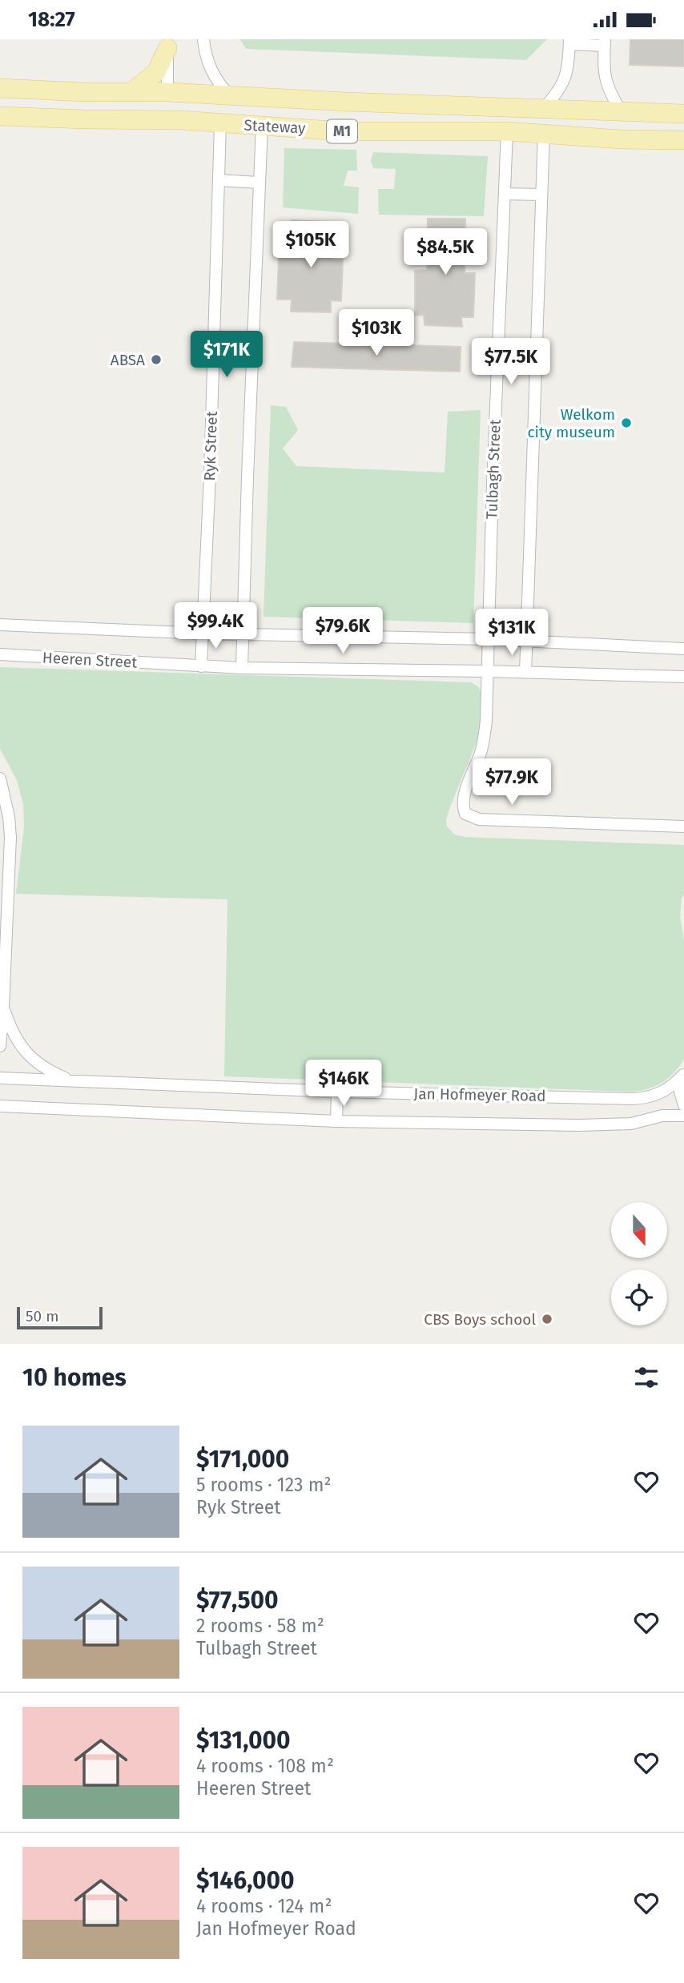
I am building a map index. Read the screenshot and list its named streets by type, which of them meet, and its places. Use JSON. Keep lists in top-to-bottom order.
{
  "streets": {
    "main road": ["Stateway", "M1"],
    "street": [
      "Ryk Street",
      "Tulbagh Street",
      "Heeren Street",
      "Jan Hofmeyer Road"
    ]
  },
  "crossings": [
    ["Stateway", "Ryk Street"],
    ["Stateway", "Tulbagh Street"],
    ["Ryk Street", "Heeren Street"],
    ["Tulbagh Street", "Heeren Street"]
  ],
  "places": ["ABSA", "Welkom city museum", "CBS Boys school"],
  "scale_bar": "50 m",
  "north": "bottom",
  "page": {
    "status": "18:27",
    "price": [
      "$105K",
      "$84.5K",
      "$103K",
      "$171K",
      "$77.5K",
      "$99.4K",
      "$79.6K",
      "$131K",
      "$77.9K",
      "$146K"
    ],
    "scale": "50 m",
    "heading": "10 homes",
    "list": [
      {
        "name": "$171,000",
        "note": "5 rooms · 123 m² · Ryk Street"
      },
      {
        "name": "$77,500",
        "note": "2 rooms · 58 m² · Tulbagh Street"
      },
      {
        "name": "$131,000",
        "note": "4 rooms · 108 m² · Heeren Street"
      },
      {
        "name": "$146,000",
        "note": "4 rooms · 124 m² · Jan Hofmeyer Road"
      }
    ]
  }
}
